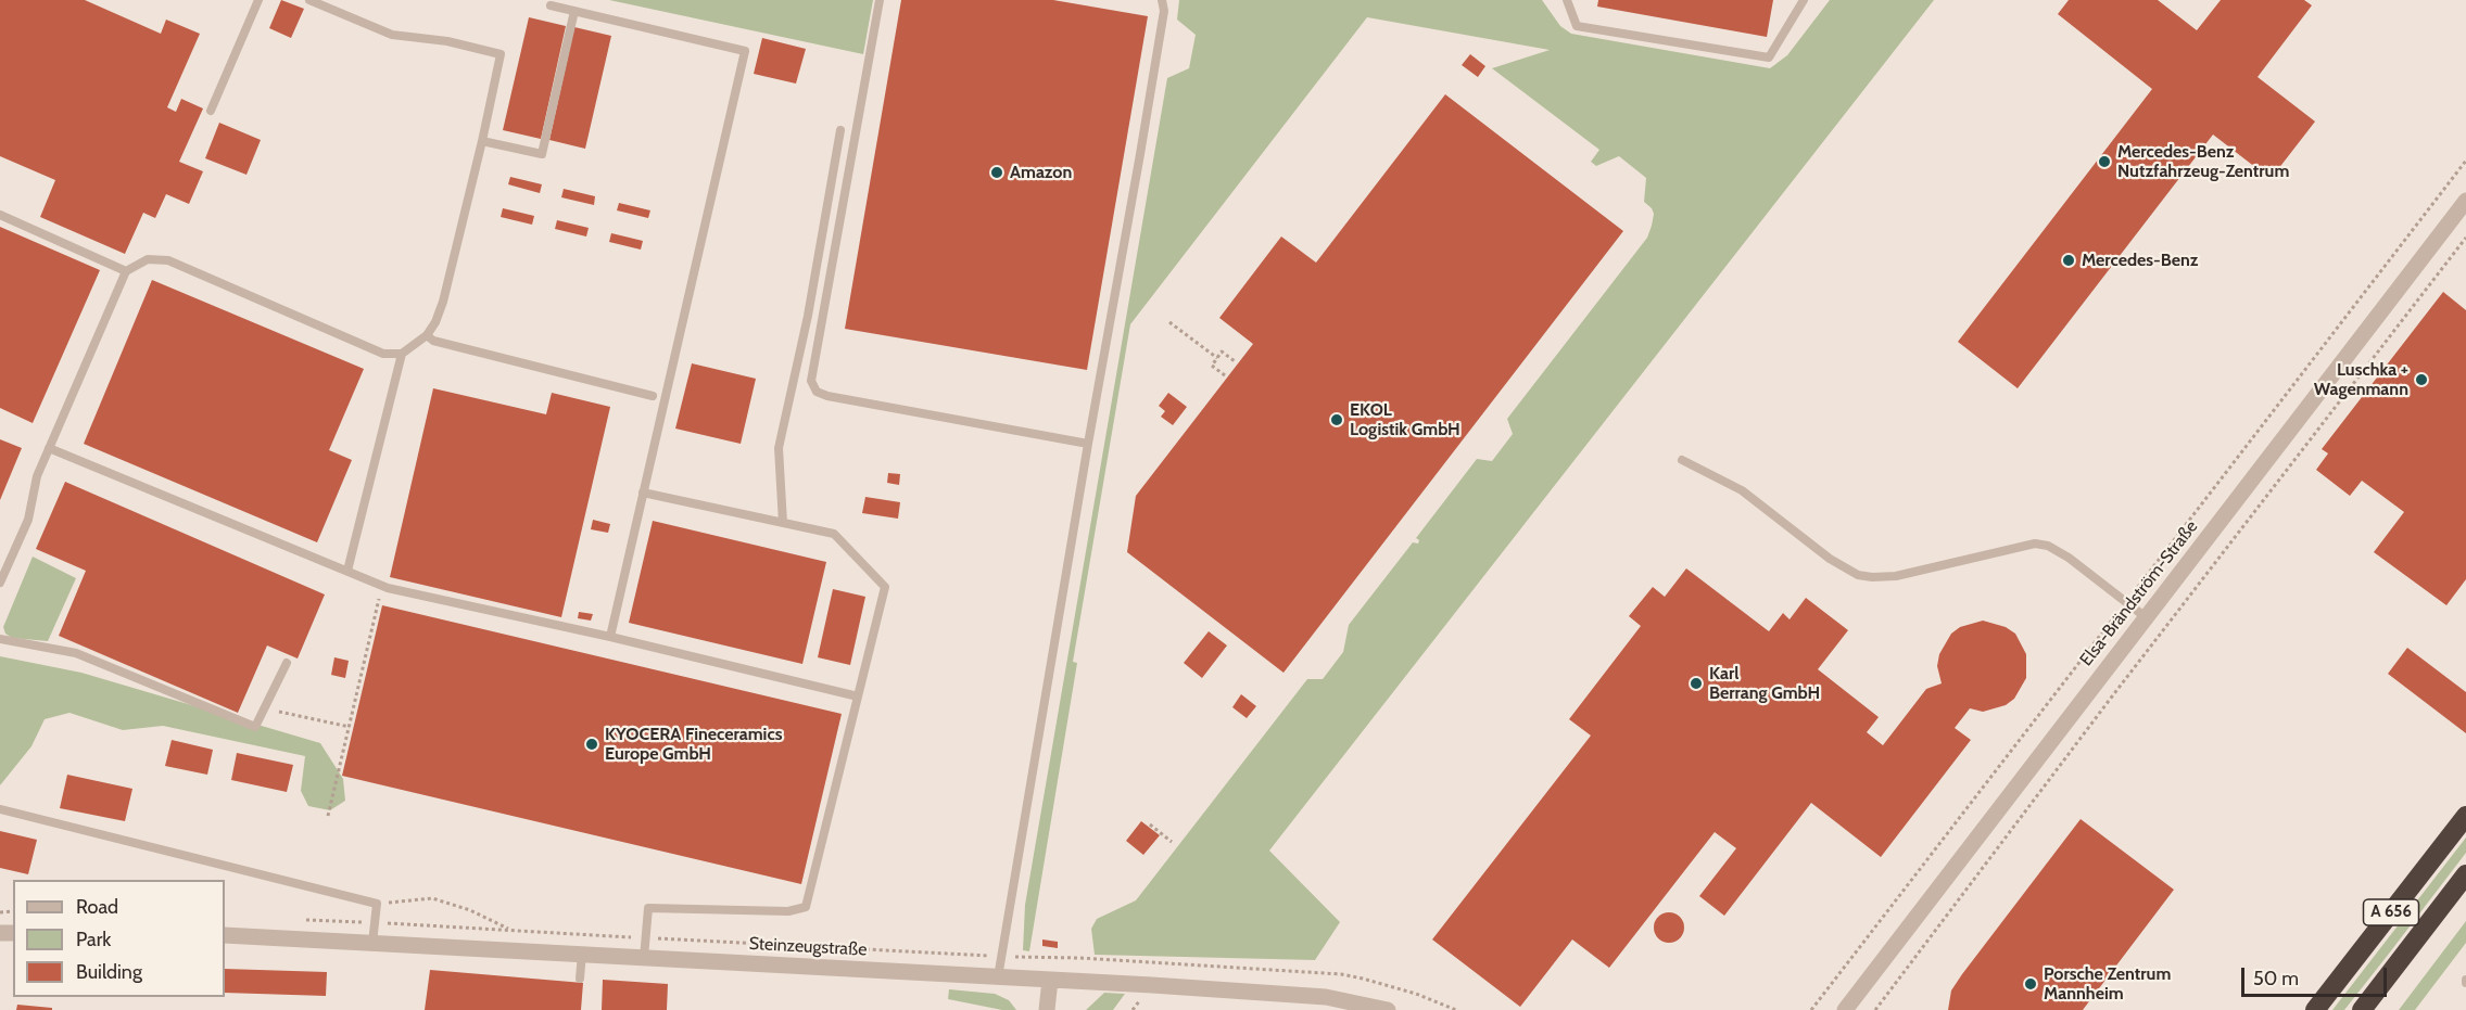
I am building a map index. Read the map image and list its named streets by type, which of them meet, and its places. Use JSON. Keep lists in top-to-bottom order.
{
  "streets": {
    "highway": ["A 656"],
    "street": ["Elsa-Brändström-Straße", "Steinzeugstraße"]
  },
  "places": [
    "Mercedes-Benz Nutzfahrzeug-Zentrum",
    "Amazon",
    "Mercedes-Benz",
    "Luschka + Wagenmann",
    "EKOL Logistik GmbH",
    "Karl Berrang GmbH",
    "KYOCERA Fineceramics Europe GmbH",
    "Porsche Zentrum Mannheim"
  ],
  "legend": ["Road", "Park", "Building"],
  "scale_bar": "50 m"
}
